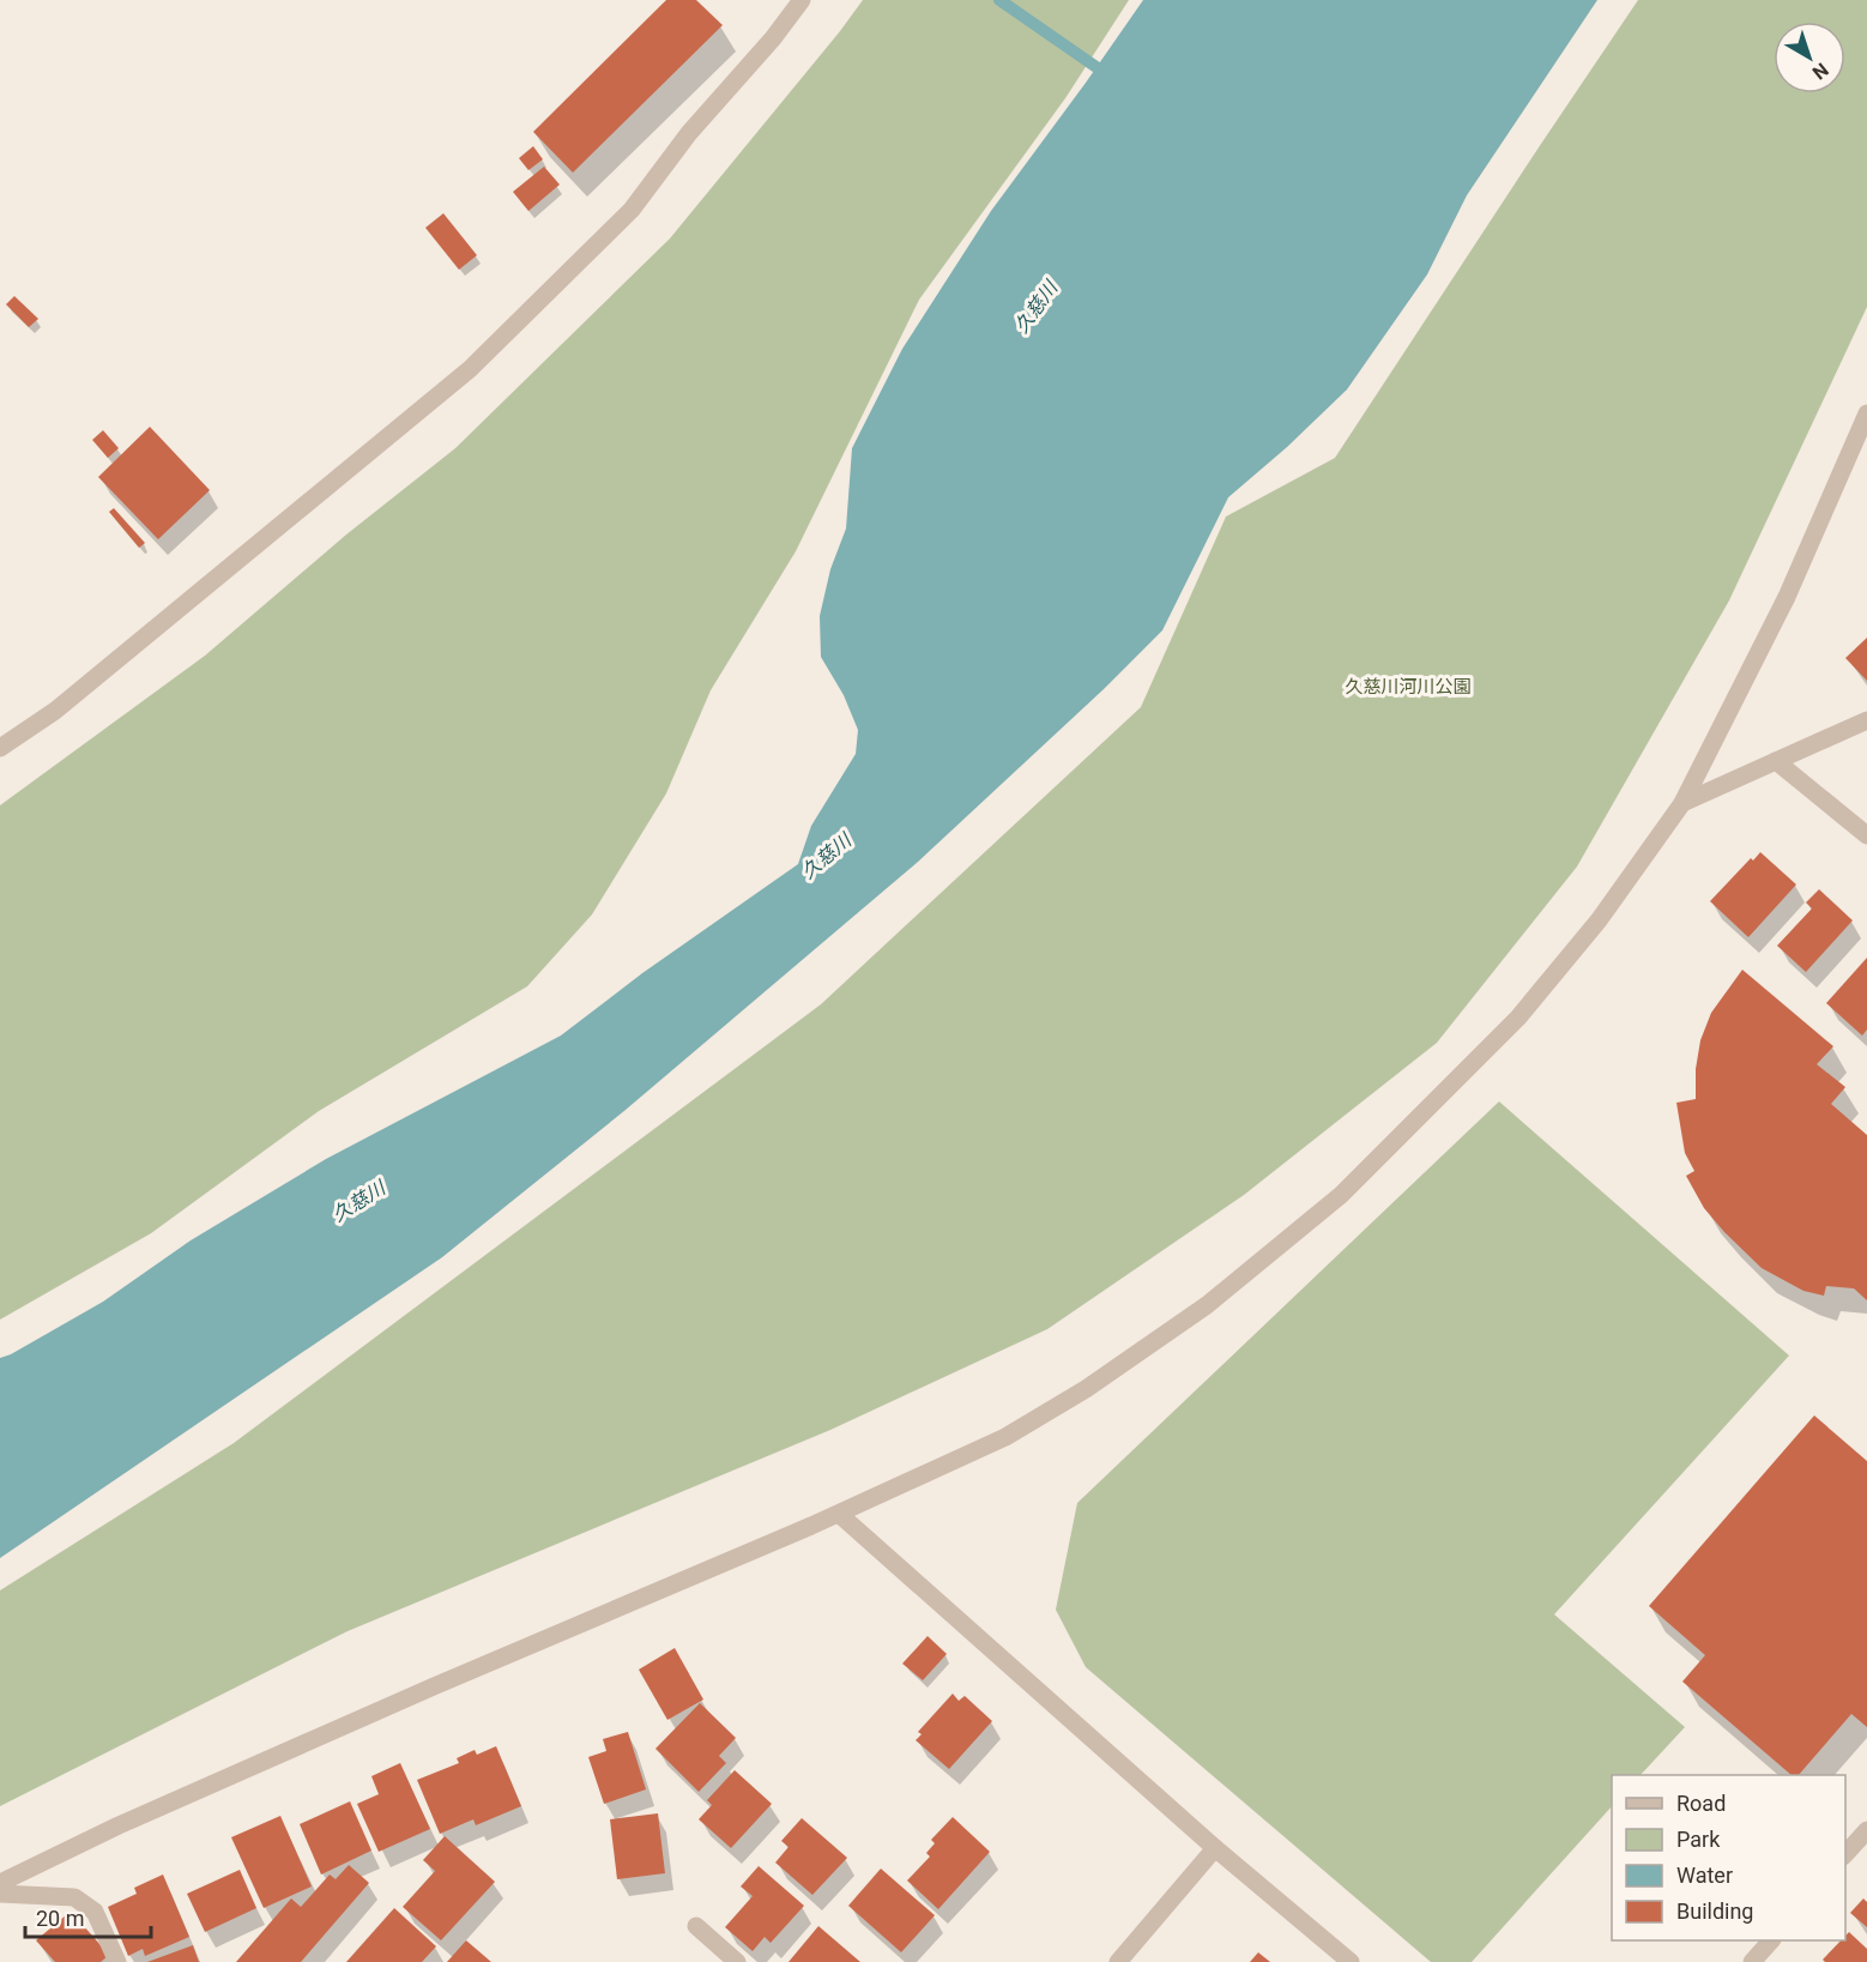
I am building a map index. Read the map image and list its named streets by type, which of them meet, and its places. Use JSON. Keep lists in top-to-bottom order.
{
  "water": ["久慈川"],
  "parks": ["久慈川河川公園"],
  "legend": [
    "Road",
    "Park",
    "Water",
    "Building"
  ],
  "scale_bar": "20 m",
  "north": "bottom right"
}
